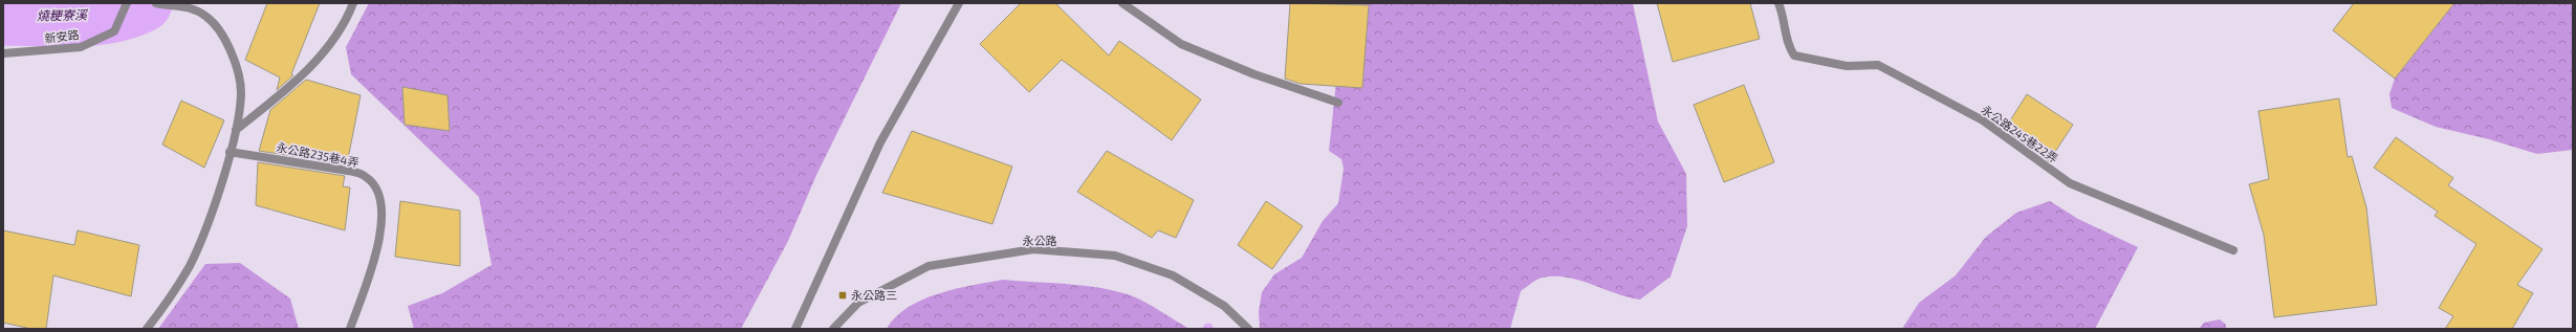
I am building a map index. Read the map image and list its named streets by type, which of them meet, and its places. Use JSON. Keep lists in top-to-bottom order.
{
  "streets": {
    "street": [
      "新安路",
      "永公路245巷22弄",
      "永公路235巷4弄",
      "永公路"
    ]
  },
  "water": ["燒粳寮溪"],
  "places": {
    "transit": ["永公路三"]
  }
}
